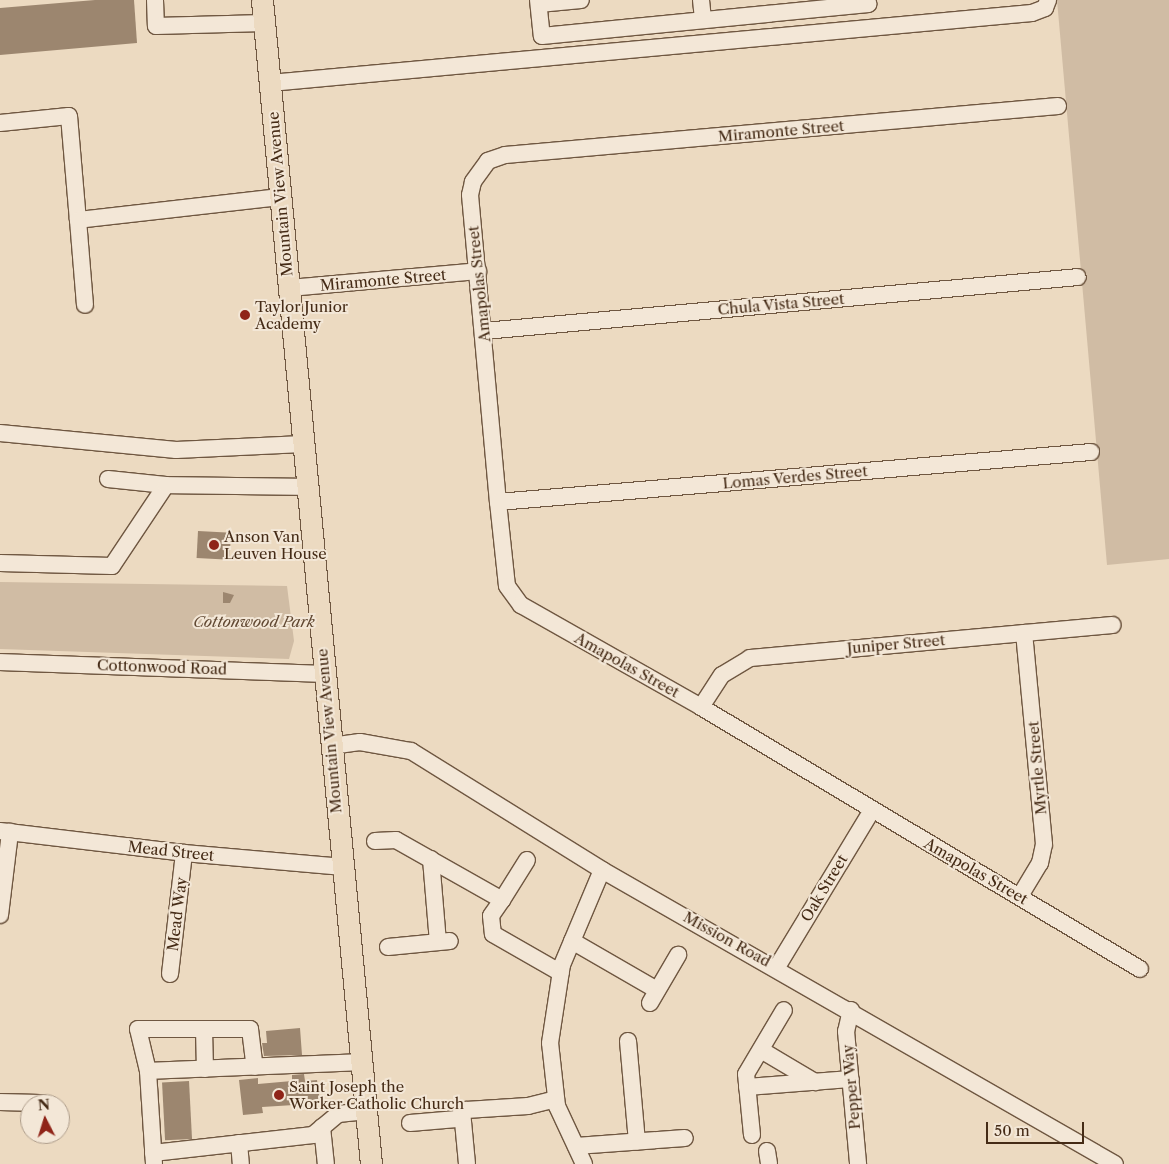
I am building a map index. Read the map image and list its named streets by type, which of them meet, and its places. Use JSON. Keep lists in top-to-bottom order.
{
  "streets": {
    "main road": ["Mountain View Avenue"],
    "street": [
      "Miramonte Street",
      "Amapolas Street",
      "Chula Vista Street",
      "Lomas Verdes Street",
      "Juniper Street",
      "Cottonwood Road",
      "Myrtle Street",
      "Mead Street",
      "Oak Street",
      "Mead Way",
      "Mission Road",
      "Pepper Way"
    ]
  },
  "crossings": [
    ["Miramonte Street", "Mountain View Avenue"],
    ["Miramonte Street", "Amapolas Street"],
    ["Mountain View Avenue", "Cottonwood Road"],
    ["Mountain View Avenue", "Mead Street"],
    ["Mountain View Avenue", "Mission Road"],
    ["Amapolas Street", "Chula Vista Street"],
    ["Amapolas Street", "Lomas Verdes Street"],
    ["Amapolas Street", "Juniper Street"],
    ["Amapolas Street", "Myrtle Street"],
    ["Amapolas Street", "Oak Street"],
    ["Juniper Street", "Myrtle Street"],
    ["Mead Street", "Mead Way"],
    ["Oak Street", "Mission Road"],
    ["Mission Road", "Pepper Way"]
  ],
  "parks": ["Cottonwood Park"],
  "places": ["Taylor Junior Academy", "Anson Van Leuven House", "Saint Joseph the Worker Catholic Church"],
  "scale_bar": "50 m",
  "north": "top"
}
